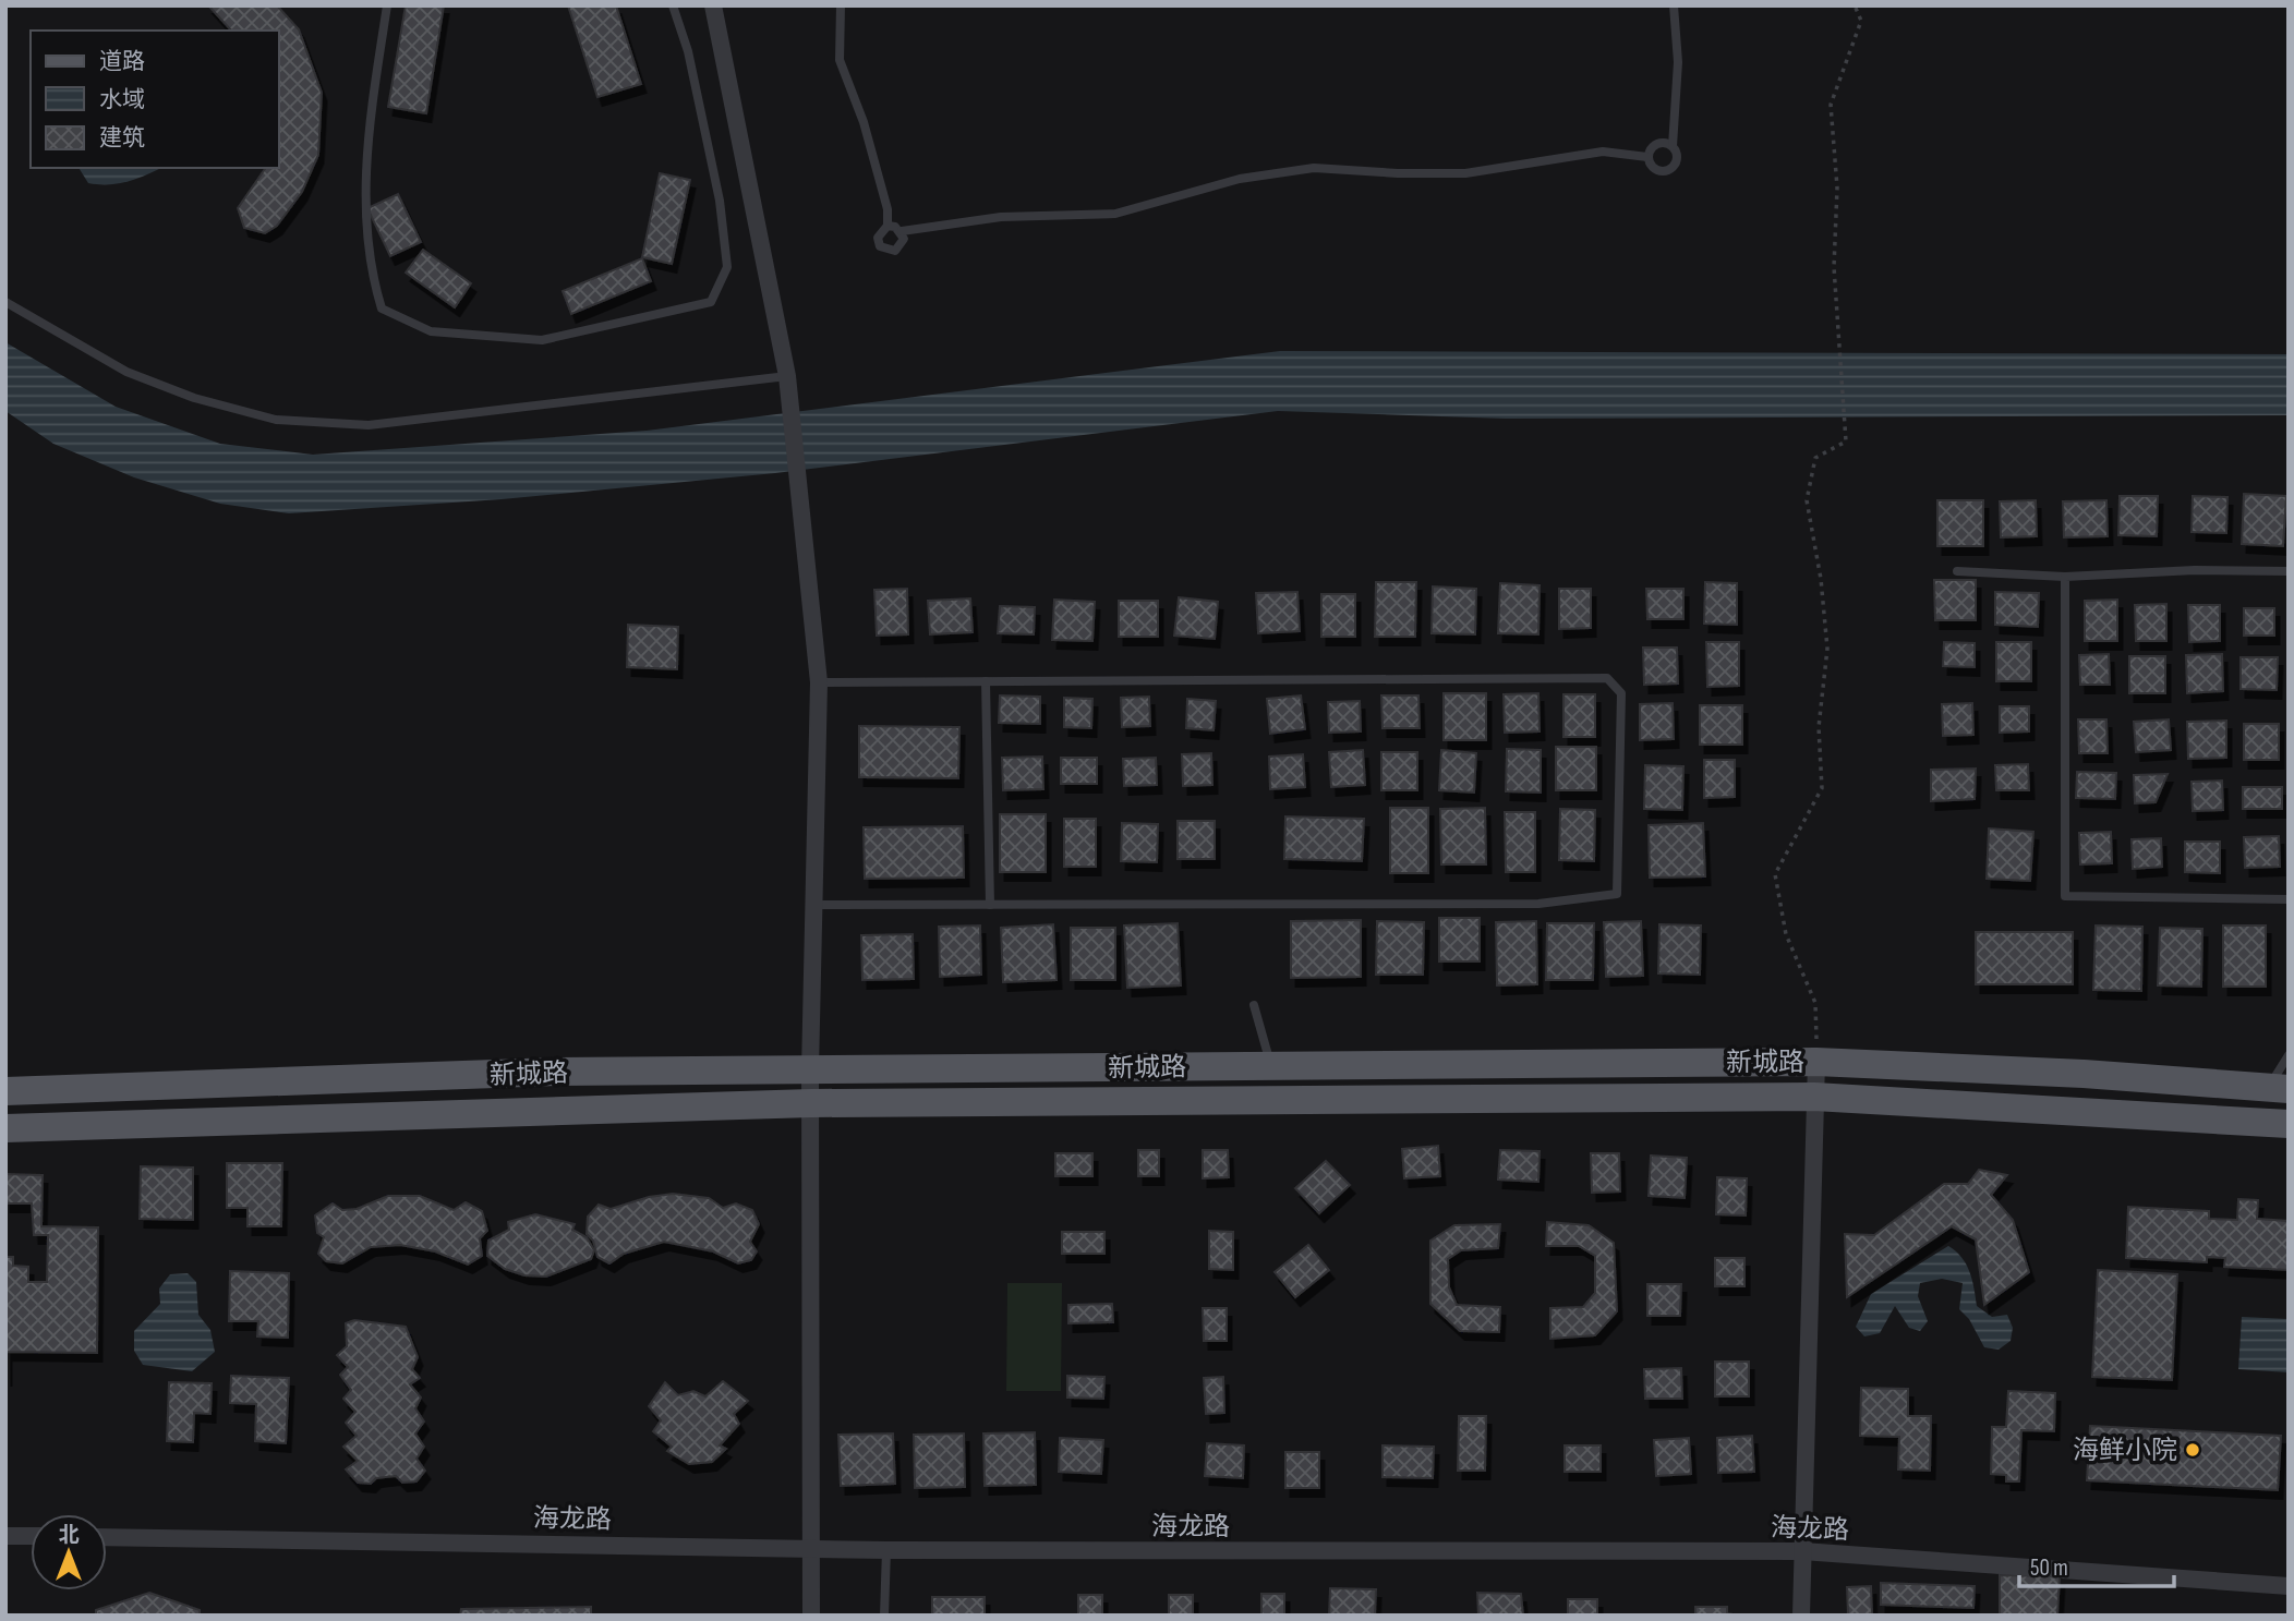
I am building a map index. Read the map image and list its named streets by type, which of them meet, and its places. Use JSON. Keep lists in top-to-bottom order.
{
  "streets": {
    "main road": ["新城路"],
    "street": ["海龙路"]
  },
  "places": ["海鲜小院"],
  "legend": ["道路", "水域", "建筑"],
  "scale_bar": "50 m",
  "north": "top"
}
